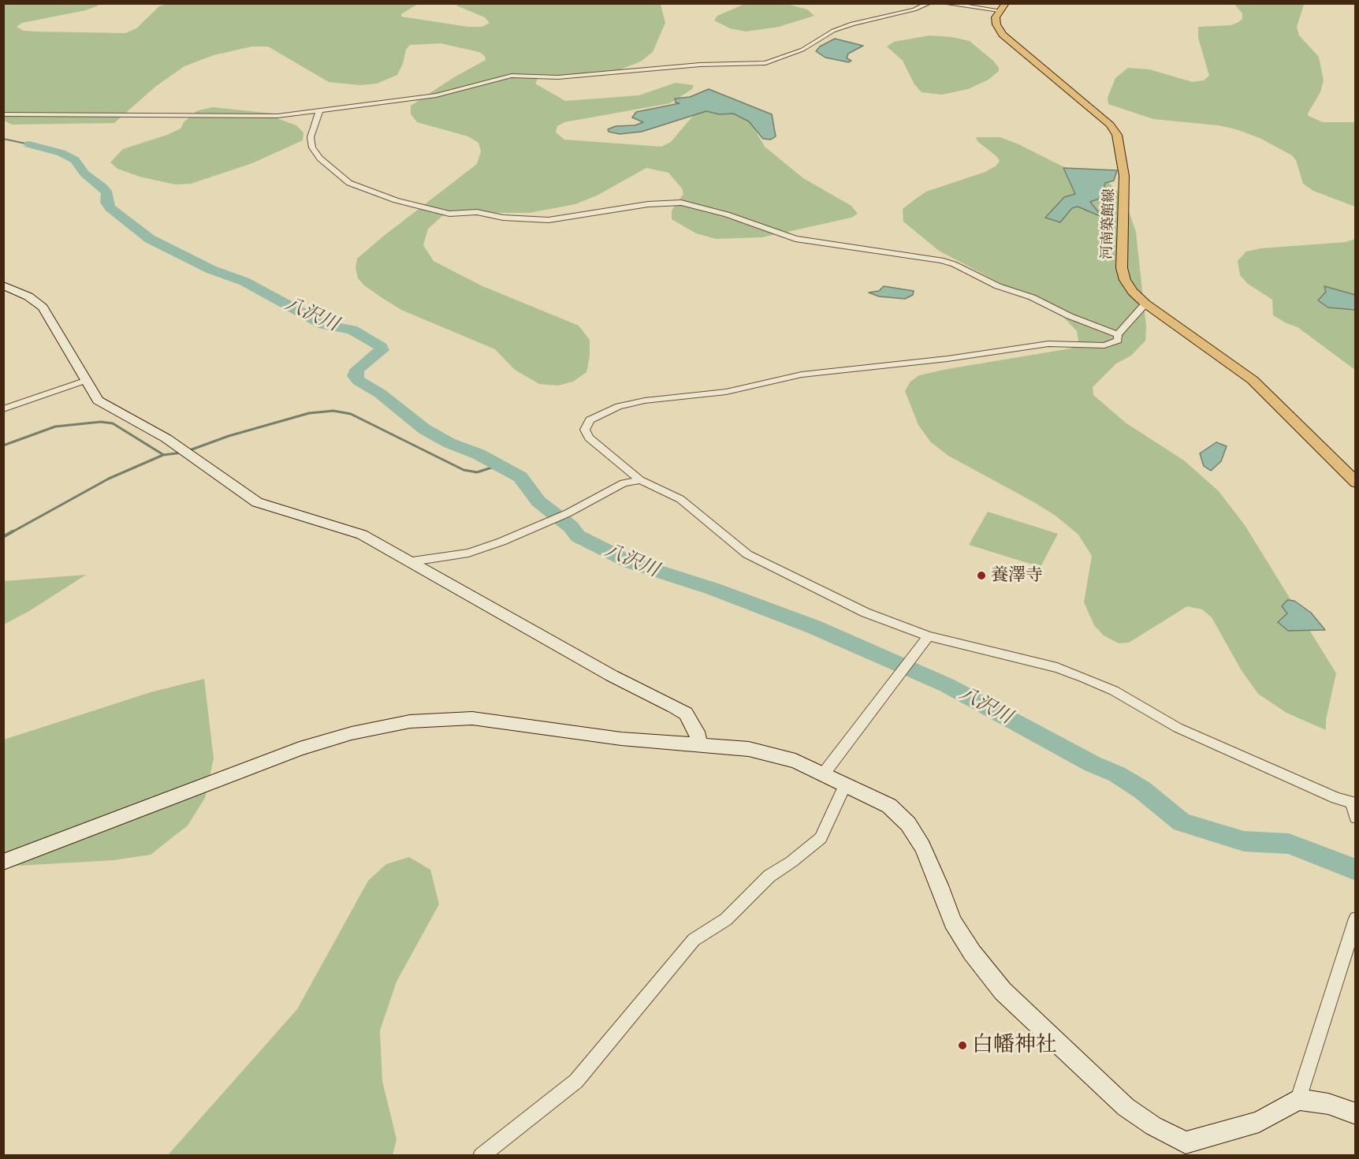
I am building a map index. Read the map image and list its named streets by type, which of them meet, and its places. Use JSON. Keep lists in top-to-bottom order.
{
  "streets": {
    "main road": ["河南築館線"]
  },
  "water": ["八沢川"],
  "places": ["養澤寺", "白幡神社"]
}
